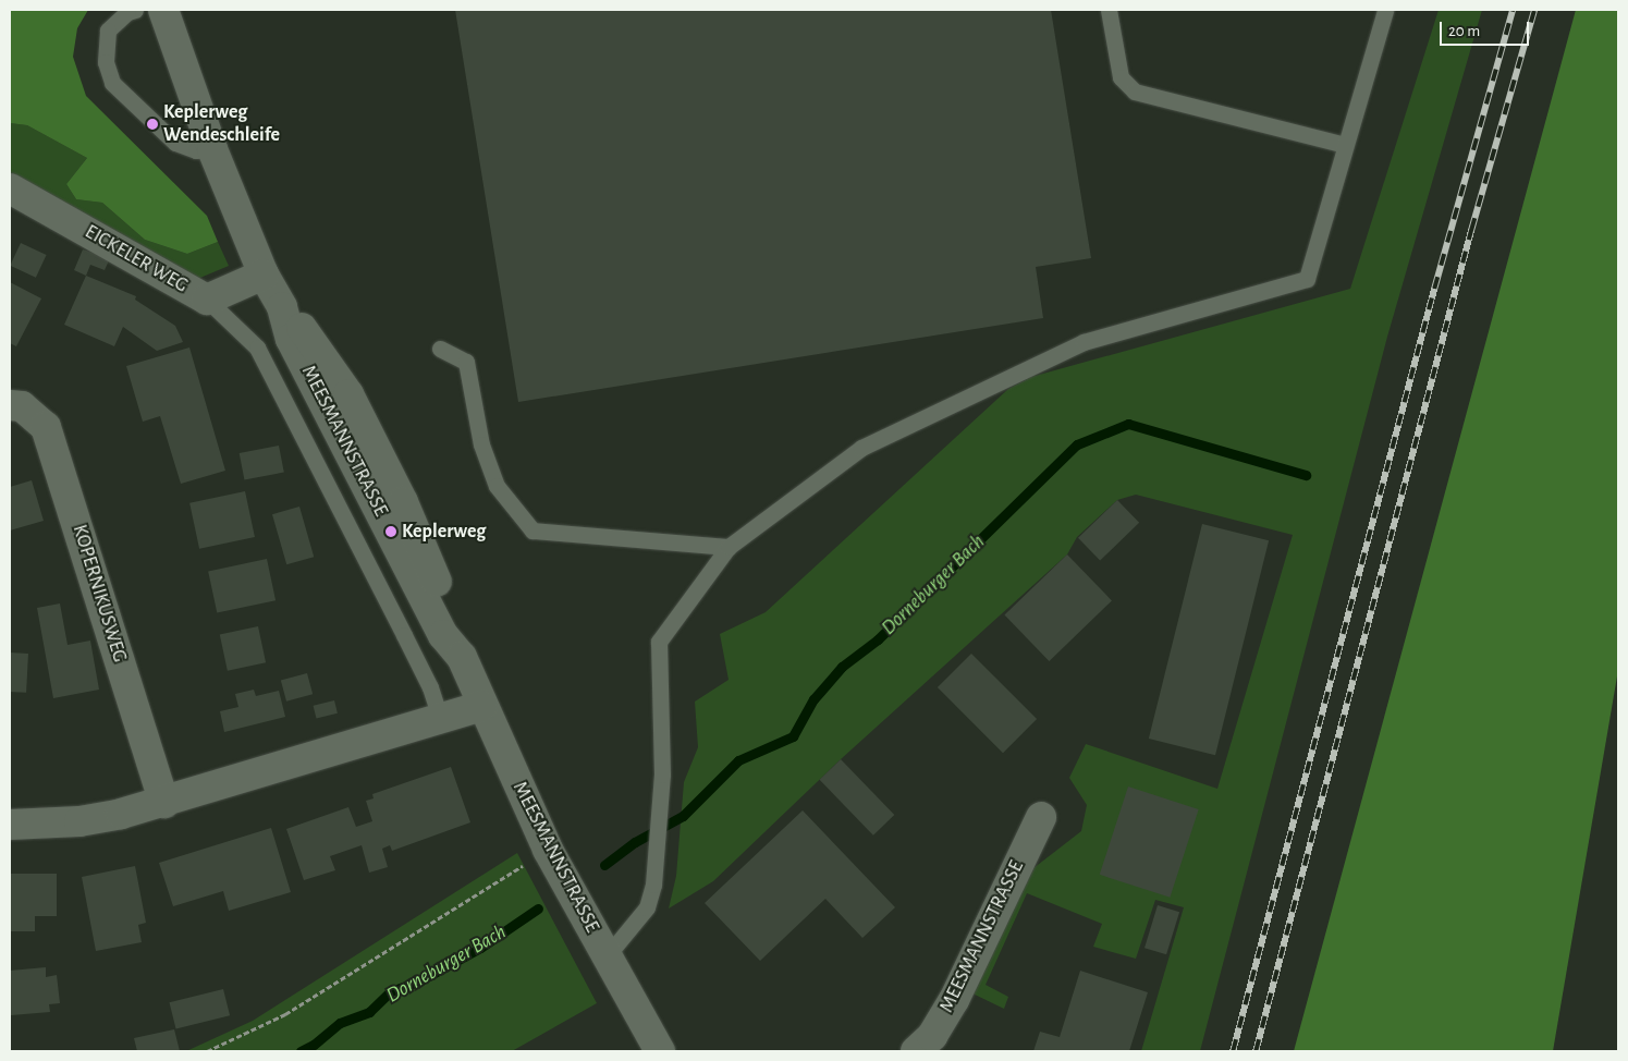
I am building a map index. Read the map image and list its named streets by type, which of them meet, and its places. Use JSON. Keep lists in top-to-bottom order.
{
  "streets": {
    "street": ["EICKELER WEG", "MEESMANNSTRASSE", "KOPERNIKUSWEG"]
  },
  "crossings": [
    ["EICKELER WEG", "MEESMANNSTRASSE"]
  ],
  "water": ["Dorneburger Bach"],
  "places": ["Keplerweg Wendeschleife", "Keplerweg"],
  "scale_bar": "20 m"
}
